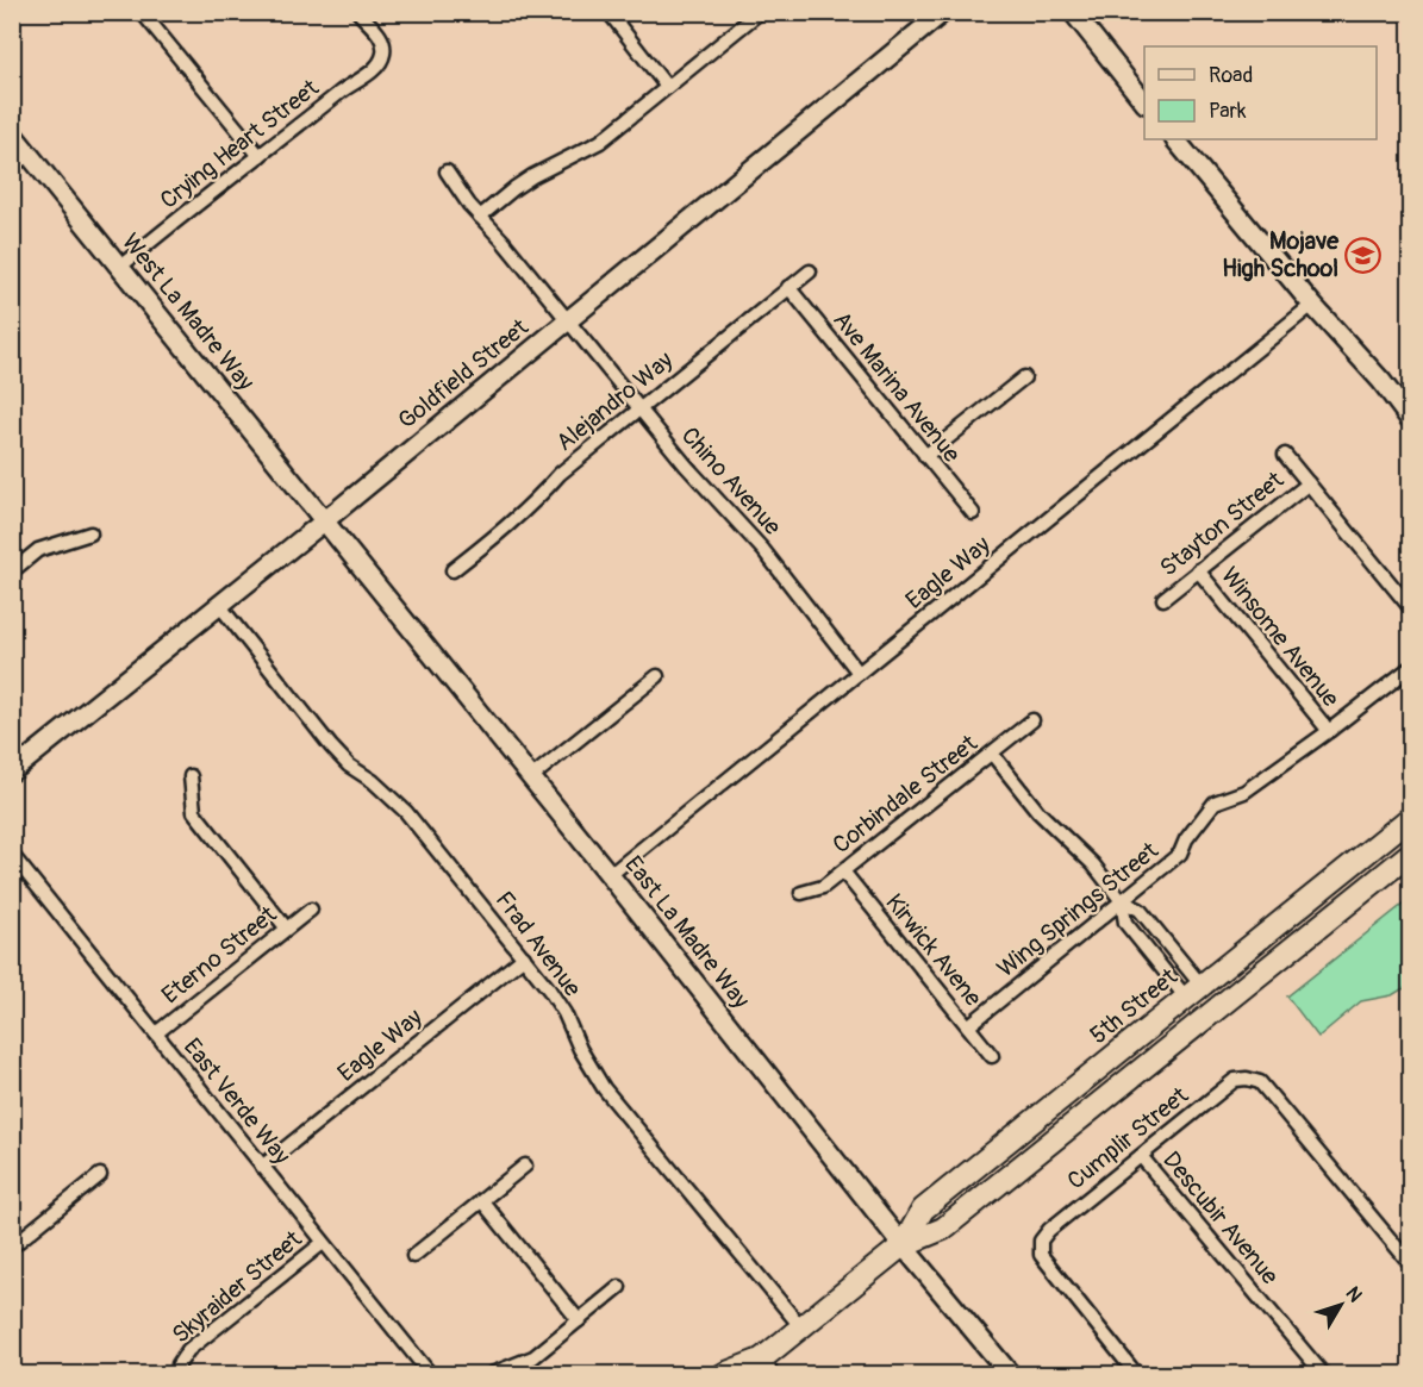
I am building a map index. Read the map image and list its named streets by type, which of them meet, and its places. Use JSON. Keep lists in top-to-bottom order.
{
  "streets": {
    "main road": ["5th Street"],
    "street": [
      "Crying Heart Street",
      "West La Madre Way",
      "Goldfield Street",
      "Ave Marina Avenue",
      "Alejandro Way",
      "Chino Avenue",
      "Stayton Street",
      "Eagle Way",
      "Winsome Avenue",
      "Corbindale Street",
      "Wing Springs Street",
      "East La Madre Way",
      "Frad Avenue",
      "Kirwick Avene",
      "Eterno Street",
      "East Verde Way",
      "Cumplir Street",
      "Descubir Avenue",
      "Skyraider Street"
    ]
  },
  "crossings": [
    ["Crying Heart Street", "West La Madre Way"],
    ["West La Madre Way", "Goldfield Street"],
    ["West La Madre Way", "East La Madre Way"],
    ["Goldfield Street", "Chino Avenue"],
    ["Goldfield Street", "East La Madre Way"],
    ["Goldfield Street", "Frad Avenue"],
    ["Ave Marina Avenue", "Alejandro Way"],
    ["Alejandro Way", "Chino Avenue"],
    ["Chino Avenue", "Eagle Way"],
    ["Stayton Street", "Winsome Avenue"],
    ["Eagle Way", "East La Madre Way"],
    ["Eagle Way", "Frad Avenue"],
    ["Eagle Way", "East Verde Way"],
    ["Winsome Avenue", "Wing Springs Street"],
    ["Corbindale Street", "Kirwick Avene"],
    ["Wing Springs Street", "Kirwick Avene"],
    ["East La Madre Way", "5th Street"],
    ["Frad Avenue", "5th Street"],
    ["Eterno Street", "East Verde Way"],
    ["East Verde Way", "Skyraider Street"],
    ["Cumplir Street", "Descubir Avenue"]
  ],
  "places": {
    "school or university": ["Mojave High School"]
  },
  "legend": ["Road", "Park"],
  "north": "top right"
}
